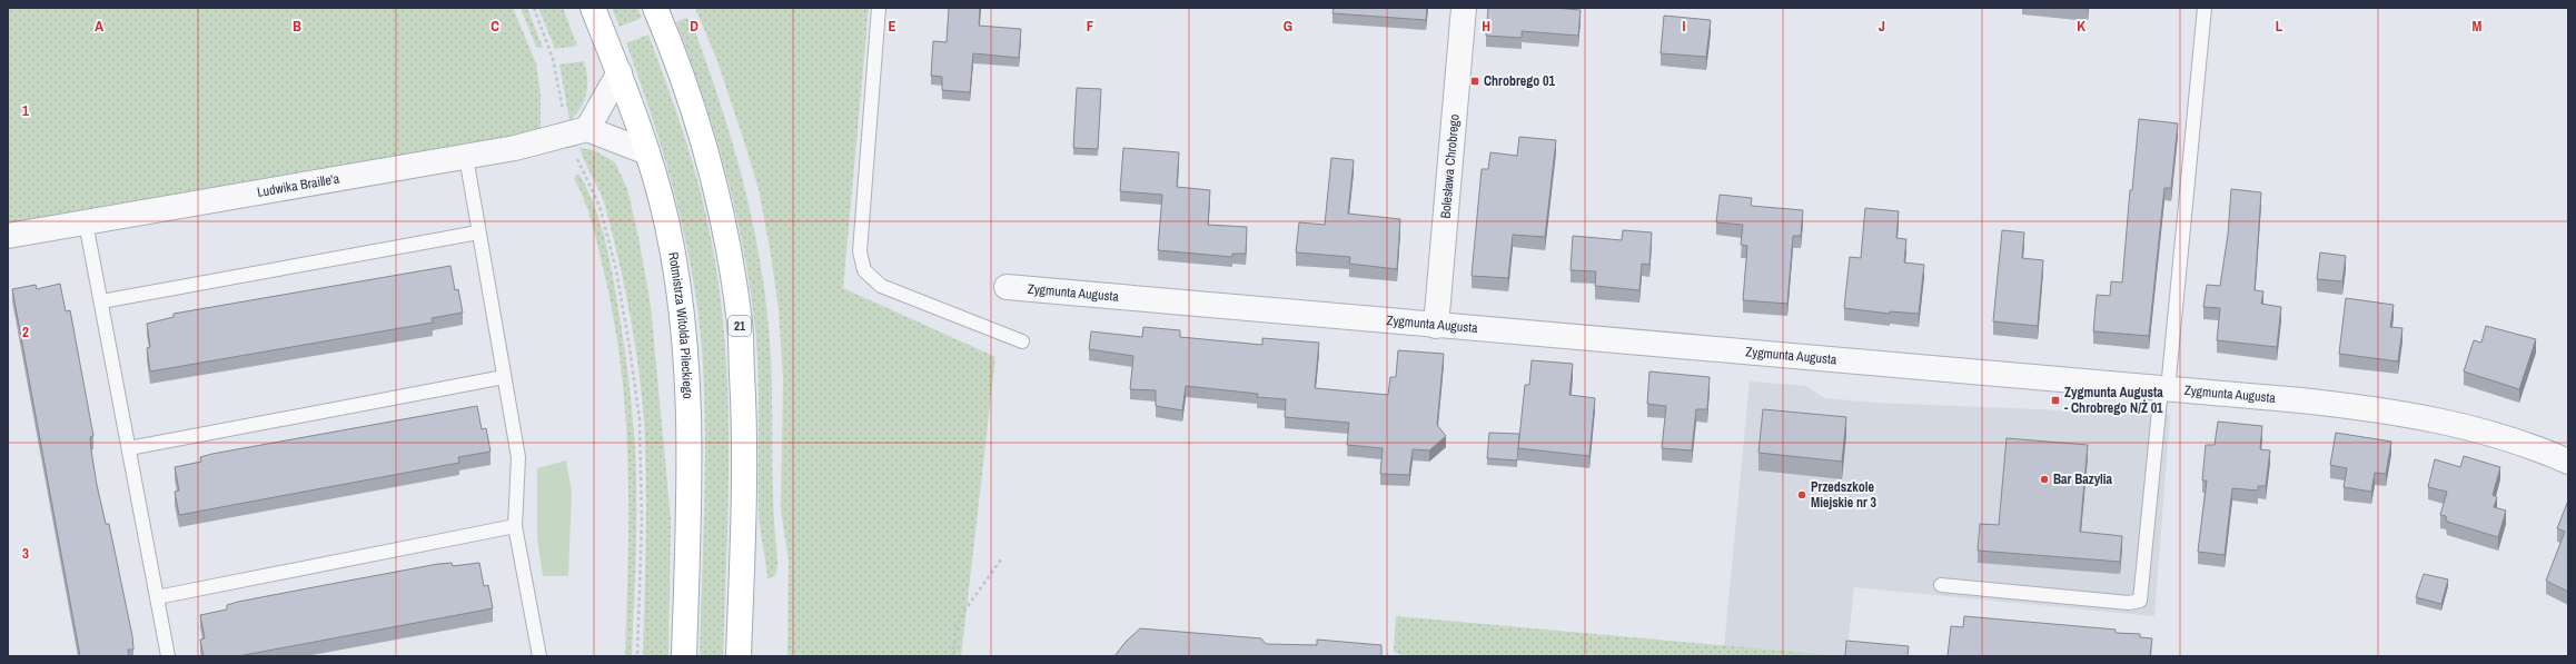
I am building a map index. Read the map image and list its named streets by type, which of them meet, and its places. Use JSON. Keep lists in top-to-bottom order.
{
  "streets": {
    "main road": ["Rotmistrza Witolda Pileckiego", "21"],
    "street": ["Bolesława Chrobrego", "Ludwika Braille'a", "Zygmunta Augusta"]
  },
  "crossings": [
    ["Bolesława Chrobrego", "Zygmunta Augusta"]
  ],
  "places": {
    "transit": ["Chrobrego 01", "Zygmunta Augusta - Chrobrego N/Ż 01"],
    "other": ["Bar Bazylia", "Przedszkole Miejskie nr 3"]
  },
  "grid": {
    "columns": [
      "A",
      "B",
      "C",
      "D",
      "E",
      "F",
      "G",
      "H",
      "I",
      "J",
      "K",
      "L",
      "M"
    ],
    "rows": ["1", "2", "3"]
  }
}
